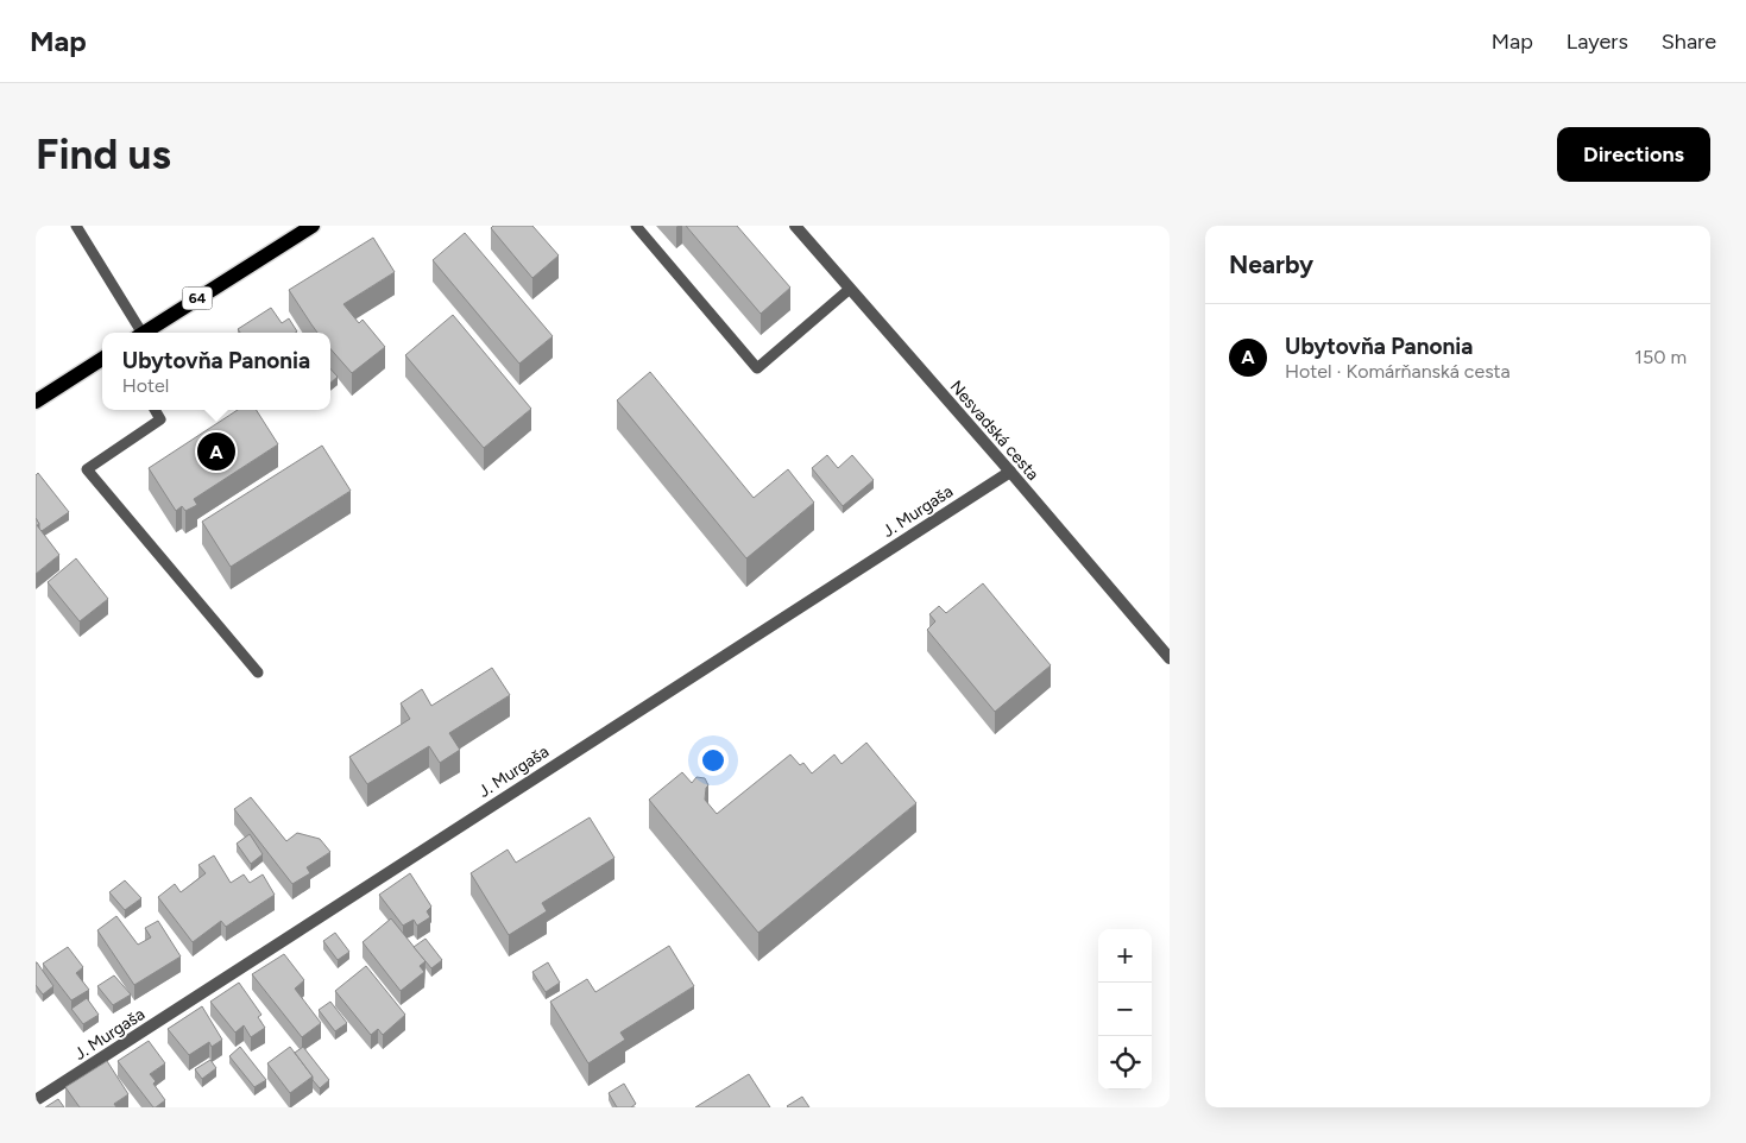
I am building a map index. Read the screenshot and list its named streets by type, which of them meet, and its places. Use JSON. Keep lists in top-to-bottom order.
{
  "streets": {
    "main road": ["64"],
    "street": ["Nesvadská cesta", "J. Murgaša"]
  },
  "crossings": [
    ["Nesvadská cesta", "J. Murgaša"]
  ],
  "page": {
    "header": "Map",
    "nav": ["Map", "Layers", "Share"],
    "buttons": "Directions",
    "title": "Find us",
    "heading": "Nearby",
    "list": [
      {
        "mark": "A",
        "name": "Ubytovňa Panonia",
        "note": "Hotel · Komárňanská cesta",
        "value": "150 m"
      }
    ],
    "popup": ["Ubytovňa Panonia", "Hotel"],
    "pins": "A",
    "map_buttons": ["+", "−"]
  }
}
